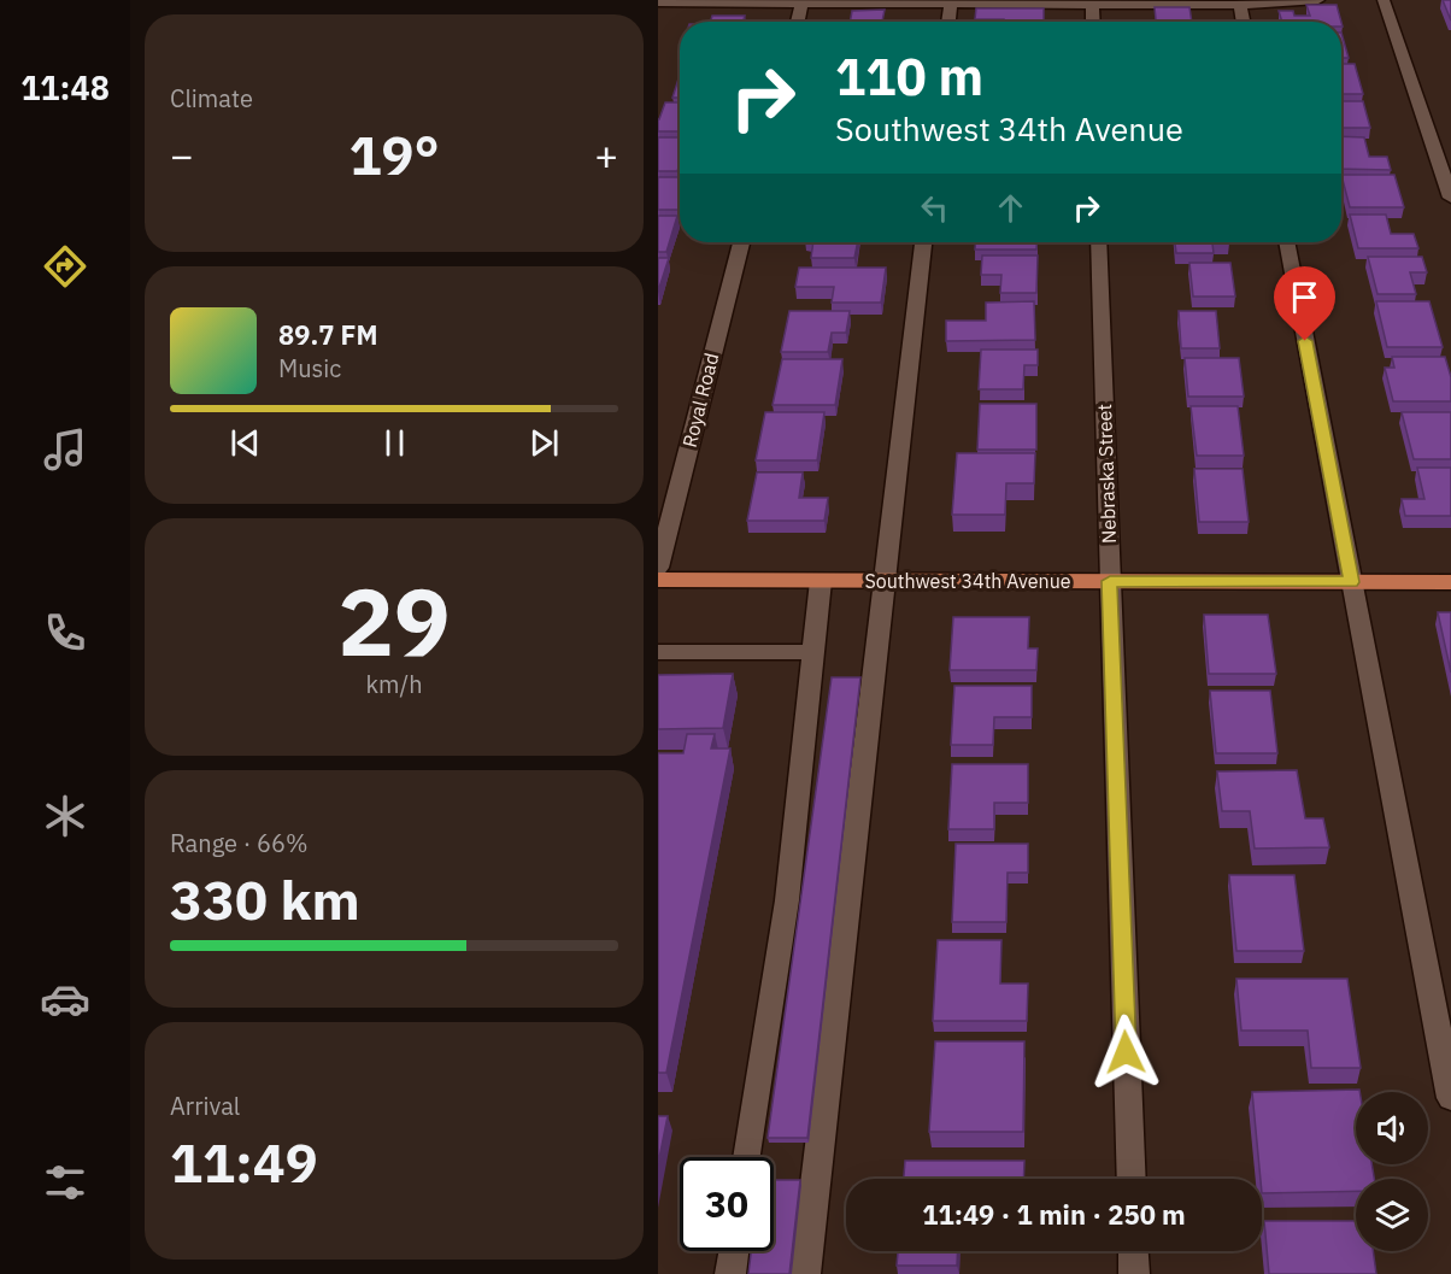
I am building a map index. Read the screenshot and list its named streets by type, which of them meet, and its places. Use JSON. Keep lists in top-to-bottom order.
{
  "streets": {
    "main road": ["Southwest 34th Avenue"],
    "street": ["Royal Road", "Nebraska Street"]
  },
  "crossings": [
    ["Nebraska Street", "Southwest 34th Avenue"]
  ],
  "page": {
    "tabs": "11:48",
    "tile": [
      "Climate",
      ["29", "km/h"],
      ["Range · 66%", "330 km"],
      ["Arrival", "11:49"]
    ],
    "turn": ["110 m", "Southwest 34th Avenue"],
    "heat": ["−", "19°", "+"],
    "song": ["89.7 FM", "Music"],
    "limit": "30",
    "trip": "11:49 · 1 min · 250 m"
  }
}
